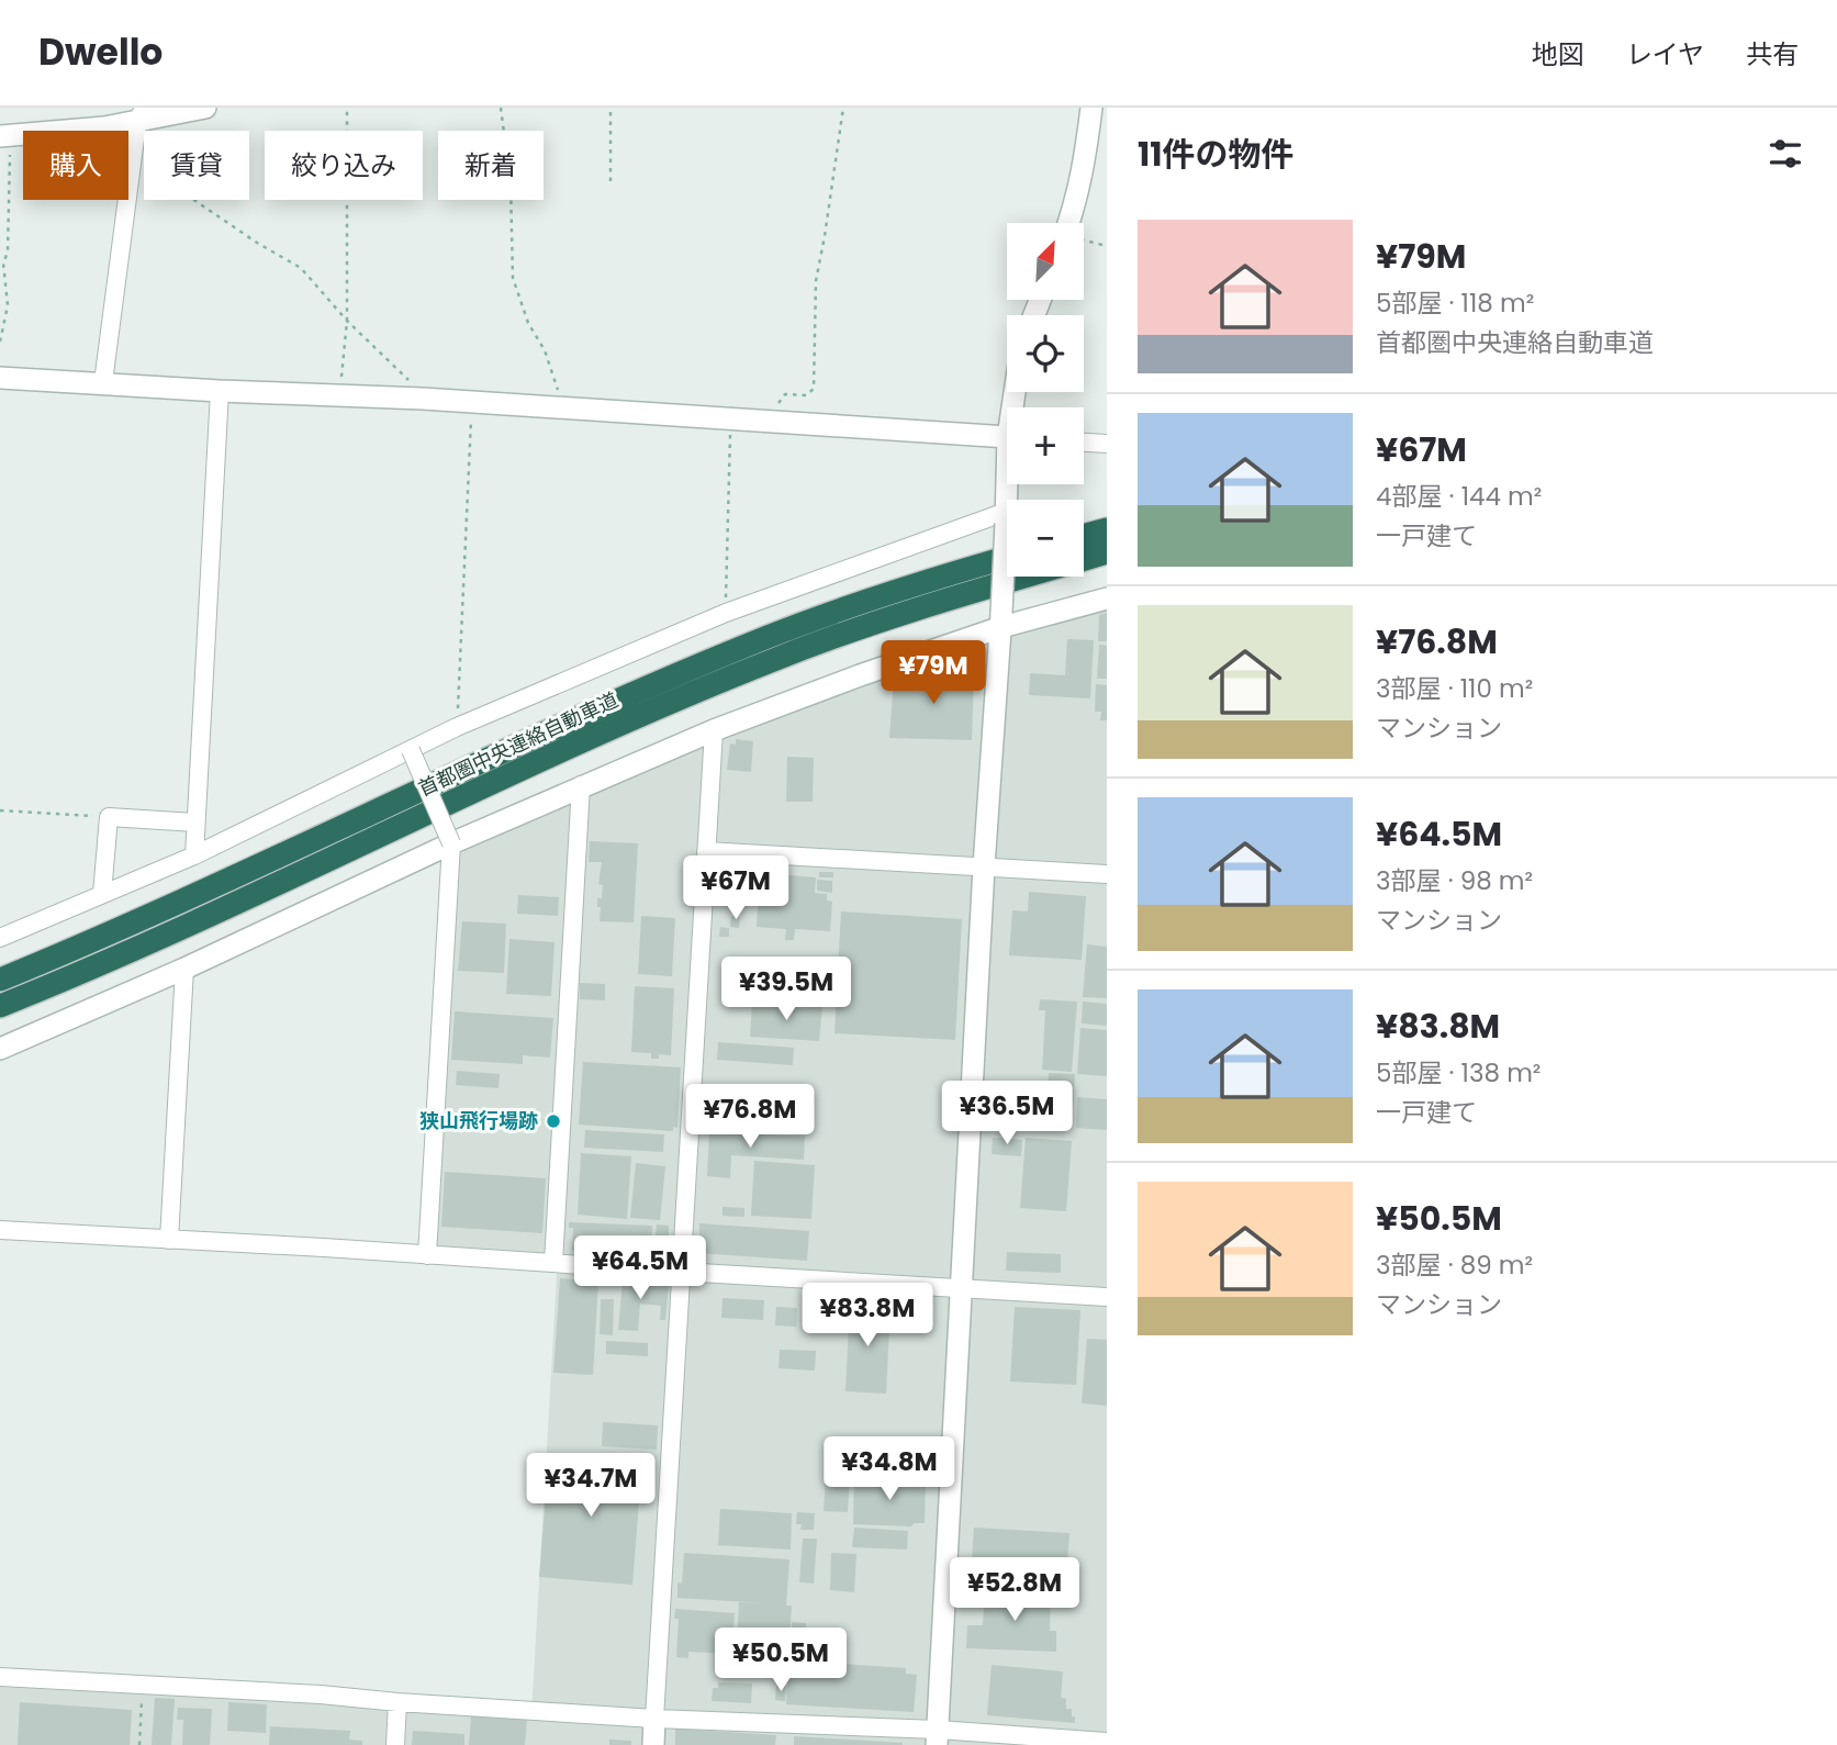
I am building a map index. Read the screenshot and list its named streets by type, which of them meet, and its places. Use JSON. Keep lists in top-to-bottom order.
{
  "streets": {
    "highway": ["首都圏中央連絡自動車道"]
  },
  "places": ["狭山飛行場跡"],
  "north": "top right",
  "page": {
    "header": "Dwello",
    "nav": ["地図", "レイヤ", "共有"],
    "heading": "11件の物件",
    "chip": [
      "購入",
      "賃貸",
      "絞り込み",
      "新着"
    ],
    "list": [
      {
        "name": "¥79M",
        "note": "5部屋 · 118 m² · 首都圏中央連絡自動車道"
      },
      {
        "name": "¥67M",
        "note": "4部屋 · 144 m² · 一戸建て"
      },
      {
        "name": "¥76.8M",
        "note": "3部屋 · 110 m² · マンション"
      },
      {
        "name": "¥64.5M",
        "note": "3部屋 · 98 m² · マンション"
      },
      {
        "name": "¥83.8M",
        "note": "5部屋 · 138 m² · 一戸建て"
      },
      {
        "name": "¥50.5M",
        "note": "3部屋 · 89 m² · マンション"
      }
    ],
    "map_buttons": ["+", "−"],
    "price": [
      "¥79M",
      "¥67M",
      "¥39.5M",
      "¥36.5M",
      "¥76.8M",
      "¥64.5M",
      "¥83.8M",
      "¥34.8M",
      "¥34.7M",
      "¥52.8M",
      "¥50.5M"
    ]
  }
}
